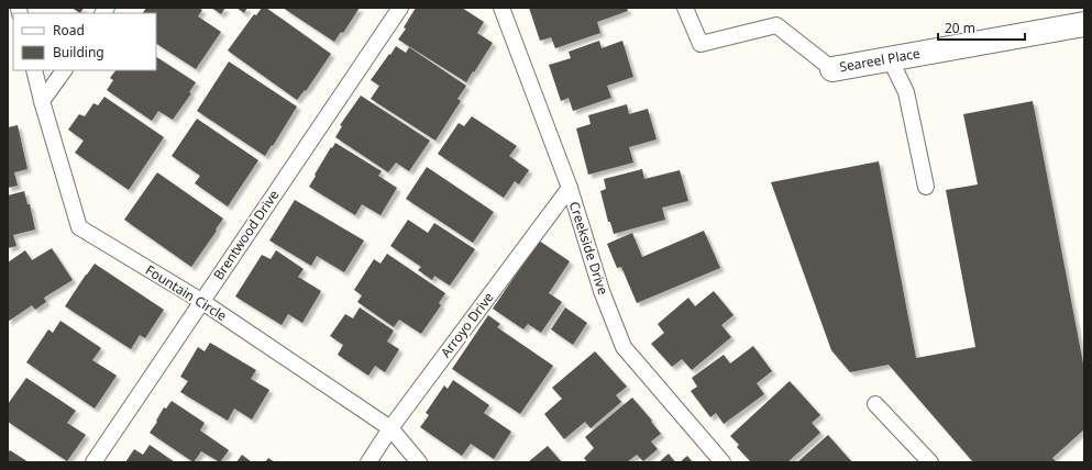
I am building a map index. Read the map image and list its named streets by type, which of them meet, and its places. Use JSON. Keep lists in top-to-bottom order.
{
  "streets": {
    "street": ["Seareel Place"],
    "lane": [
      "Brentwood Drive",
      "Creekside Drive",
      "Fountain Circle",
      "Arroyo Drive"
    ]
  },
  "crossings": [
    ["Brentwood Drive", "Fountain Circle"],
    ["Creekside Drive", "Arroyo Drive"],
    ["Fountain Circle", "Arroyo Drive"]
  ],
  "legend": ["Road", "Building"],
  "scale_bar": "20 m"
}
